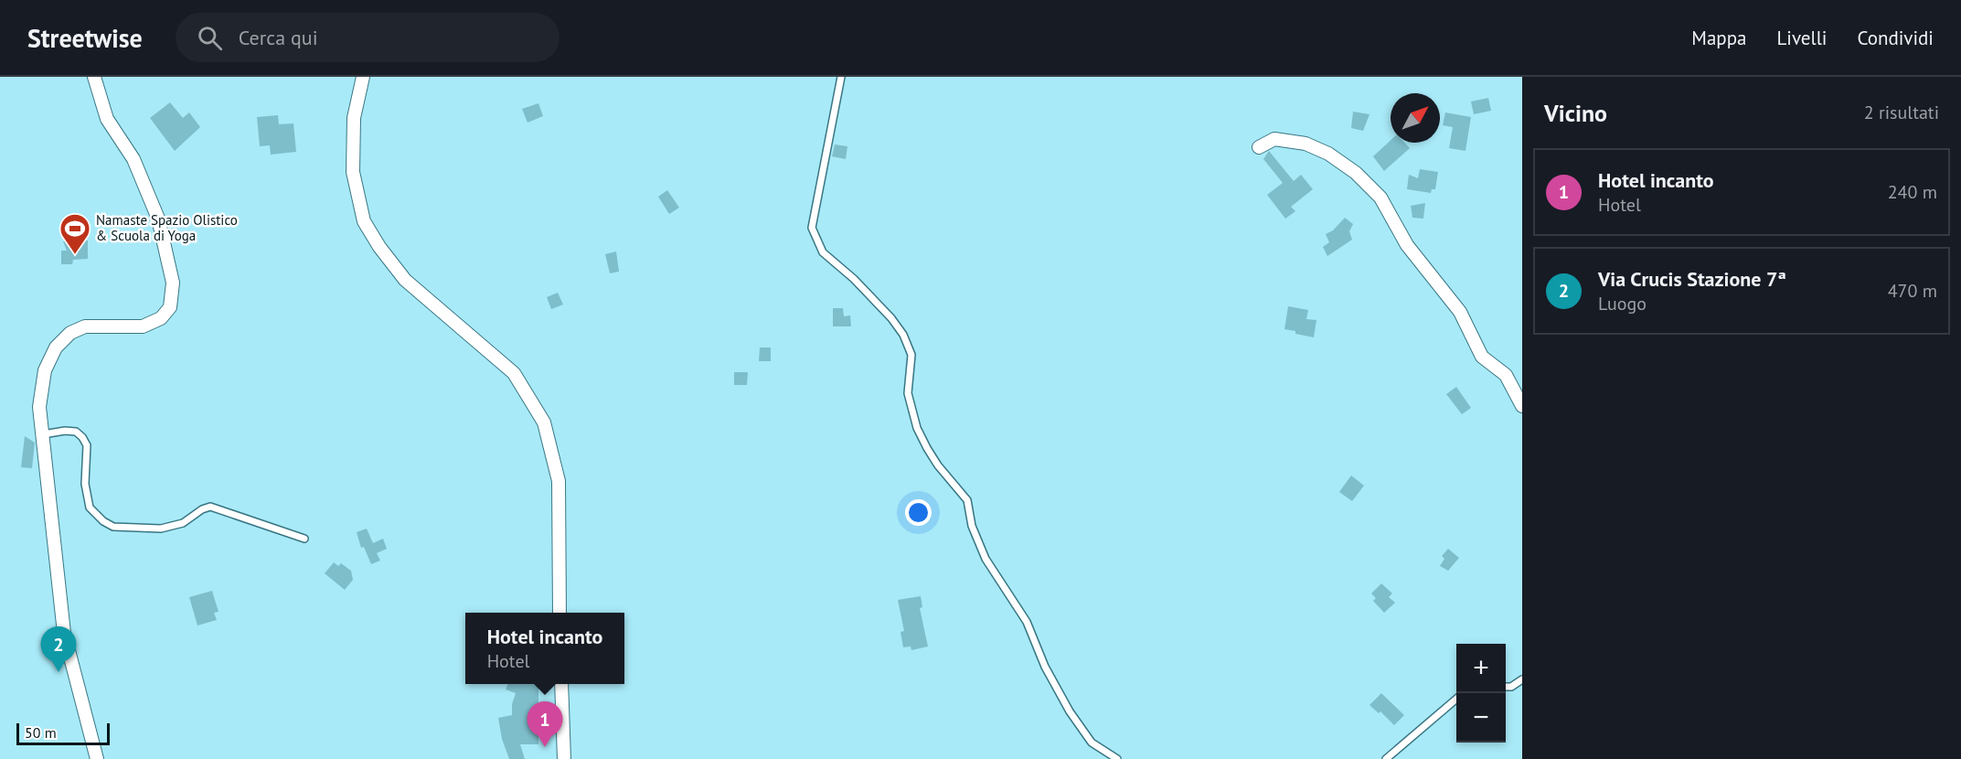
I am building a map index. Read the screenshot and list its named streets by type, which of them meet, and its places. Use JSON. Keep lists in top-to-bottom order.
{
  "places": {
    "sports": ["Namaste Spazio Olistico & Scuola di Yoga"]
  },
  "scale_bar": "50 m",
  "north": "top right",
  "page": {
    "header": "Streetwise",
    "search": "Cerca qui",
    "nav": ["Mappa", "Livelli", "Condividi"],
    "heading": ["Vicino", "2 risultati"],
    "list": [
      {
        "mark": "1",
        "name": "Hotel incanto",
        "note": "Hotel",
        "value": "240 m"
      },
      {
        "mark": "2",
        "name": "Via Crucis Stazione 7ª",
        "note": "Luogo",
        "value": "470 m"
      }
    ],
    "popup": ["Hotel incanto", "Hotel"],
    "pins": ["2", "1"],
    "map_buttons": ["+", "−"],
    "scale": "50 m"
  }
}
